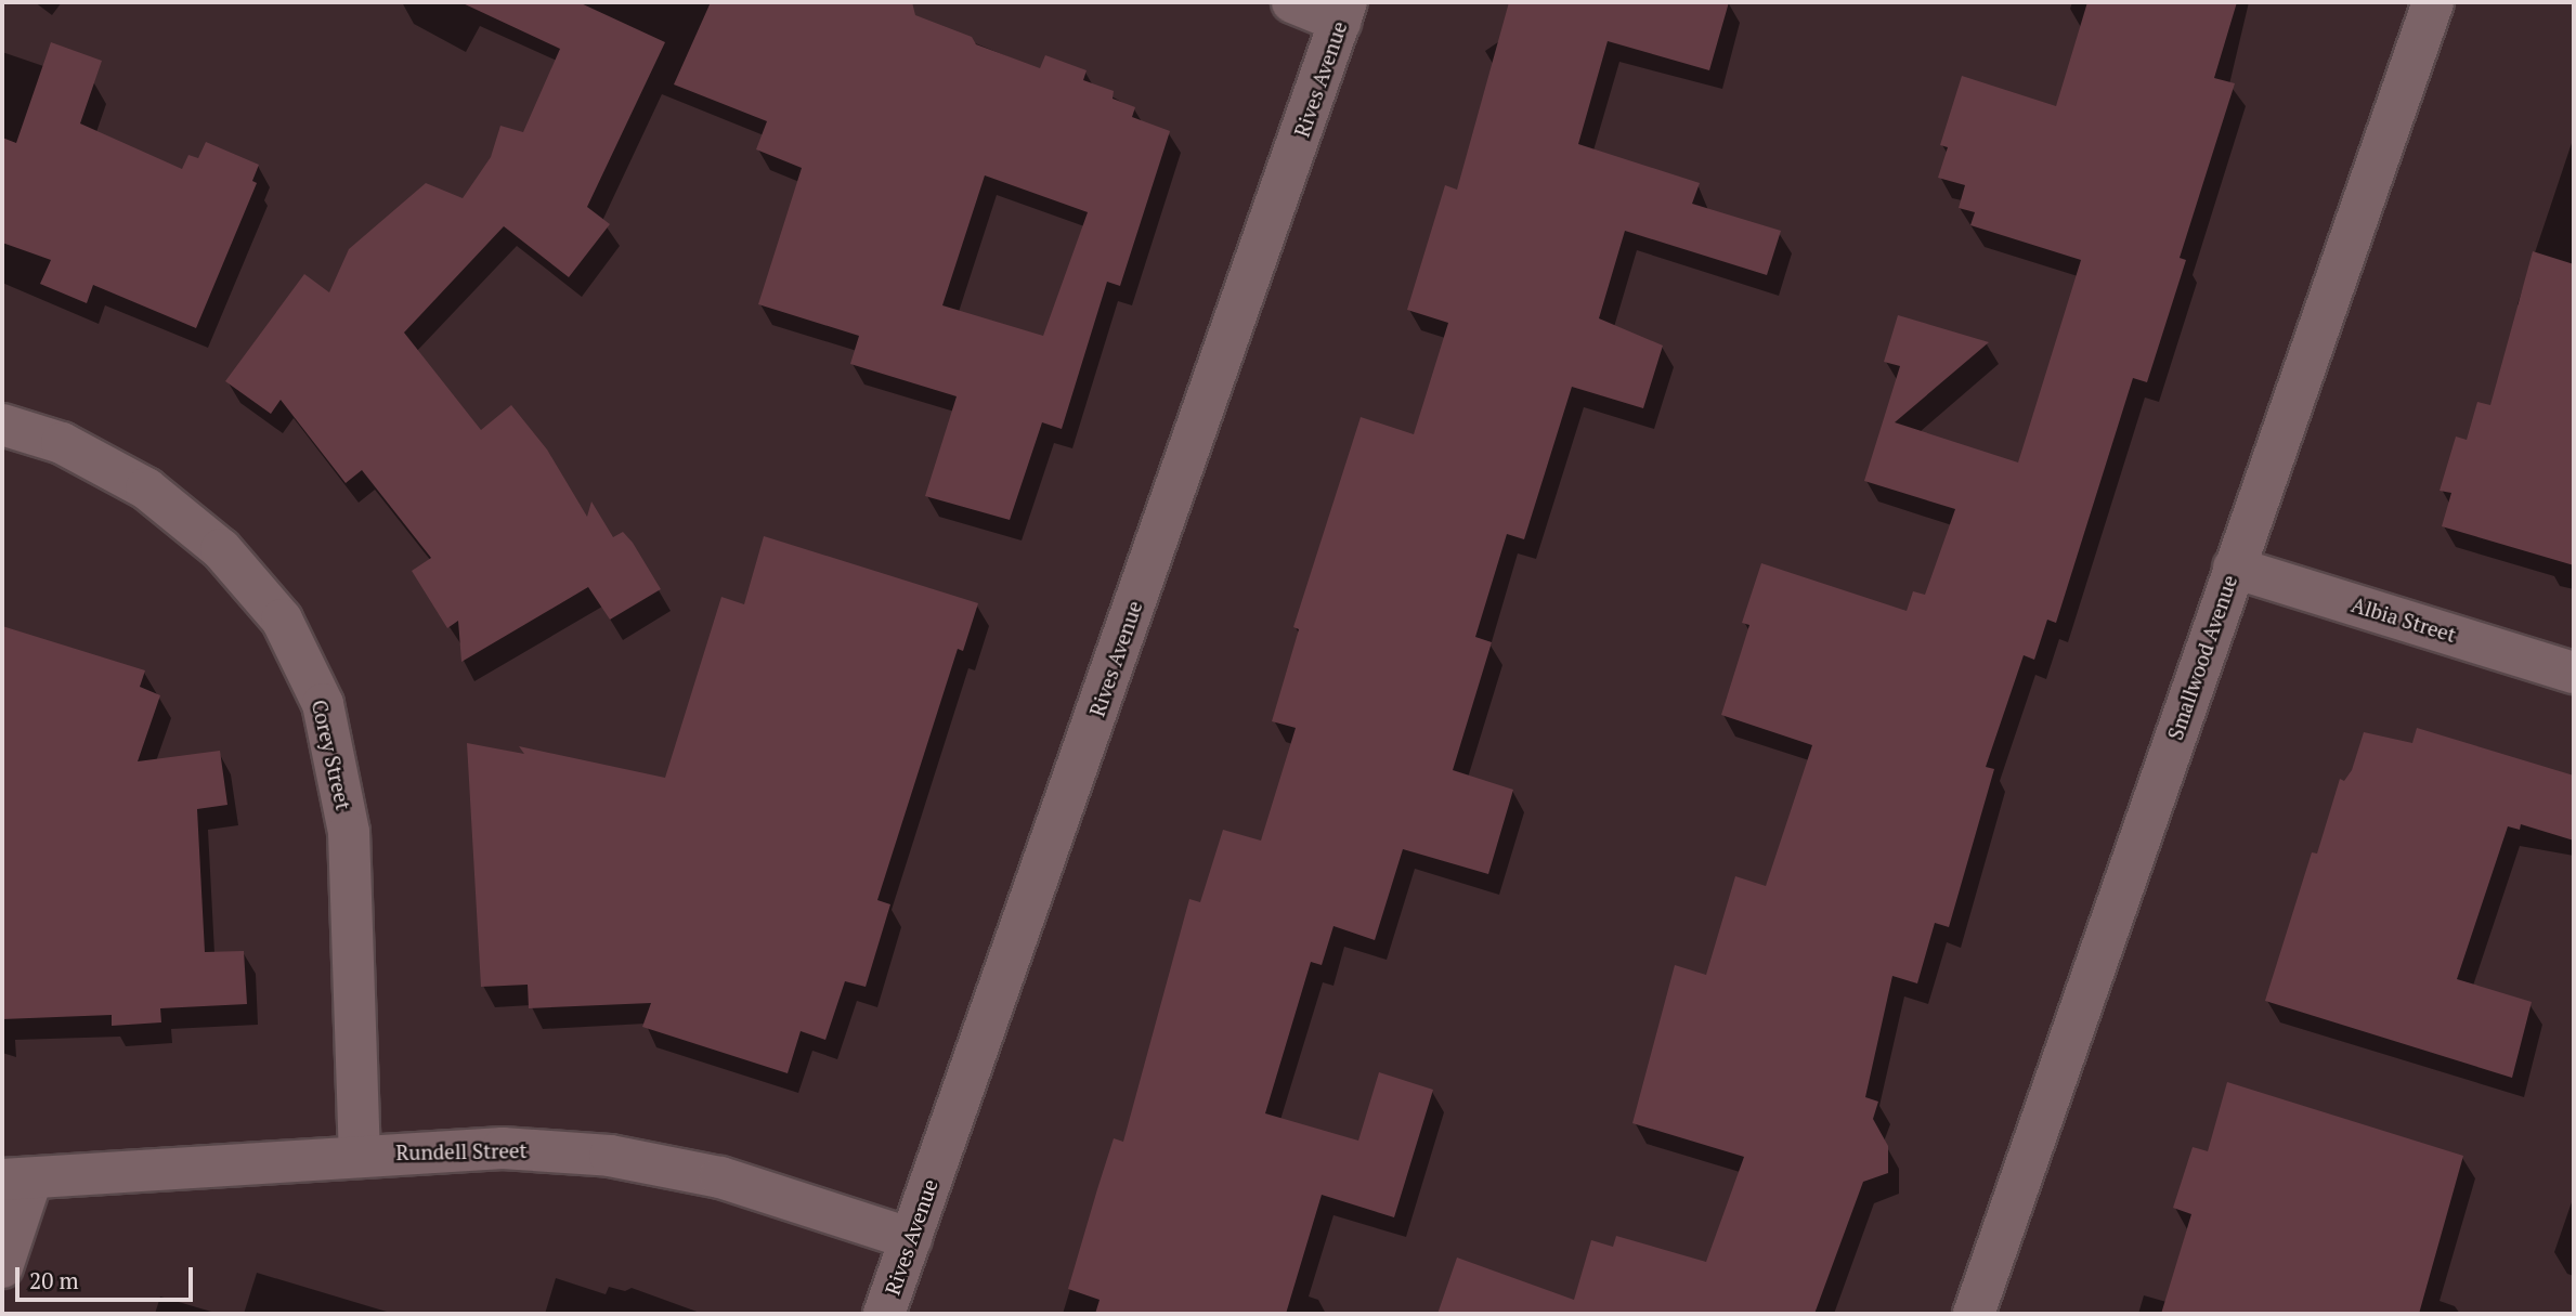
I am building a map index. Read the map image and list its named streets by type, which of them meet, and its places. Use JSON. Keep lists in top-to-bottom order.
{
  "streets": {
    "street": [
      "Rives Avenue",
      "Albia Street",
      "Smallwood Avenue",
      "Corey Street",
      "Rundell Street"
    ]
  },
  "crossings": [
    ["Rives Avenue", "Rundell Street"],
    ["Albia Street", "Smallwood Avenue"],
    ["Corey Street", "Rundell Street"]
  ],
  "scale_bar": "20 m"
}
